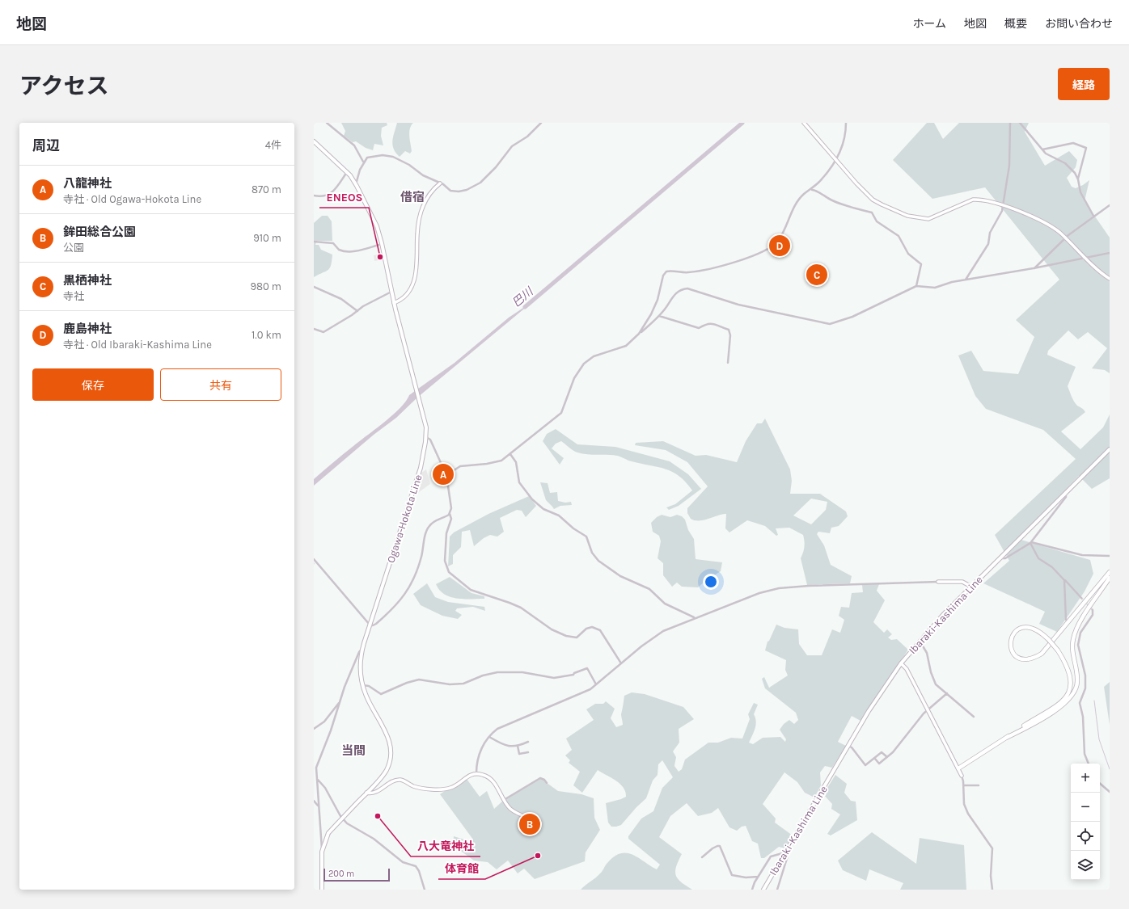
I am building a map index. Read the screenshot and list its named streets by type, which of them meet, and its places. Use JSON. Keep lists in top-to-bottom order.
{
  "streets": {
    "main road": ["Ogawa-Hokota Line", "Ibaraki-Kashima Line"]
  },
  "districts": ["借宿", "当間"],
  "water": ["巴川"],
  "places": ["ENEOS", "八大竜神社", "体育館"],
  "scale_bar": "200 m",
  "page": {
    "header": "地図",
    "nav": [
      "ホーム",
      "地図",
      "概要",
      "お問い合わせ"
    ],
    "title": "アクセス",
    "buttons": [
      "経路",
      ["保存", "共有"]
    ],
    "heading": ["周辺", "4件"],
    "list": [
      {
        "mark": "A",
        "name": "八龍神社",
        "note": "寺社 · Old Ogawa-Hokota Line",
        "value": "870 m"
      },
      {
        "mark": "B",
        "name": "鉾田総合公園",
        "note": "公園",
        "value": "910 m"
      },
      {
        "mark": "C",
        "name": "黒栖神社",
        "note": "寺社",
        "value": "980 m"
      },
      {
        "mark": "D",
        "name": "鹿島神社",
        "note": "寺社 · Old Ibaraki-Kashima Line",
        "value": "1.0 km"
      }
    ],
    "pins": [
      "D",
      "C",
      "A",
      "B"
    ],
    "map_buttons": ["+", "−"],
    "scale": "200 m"
  }
}
